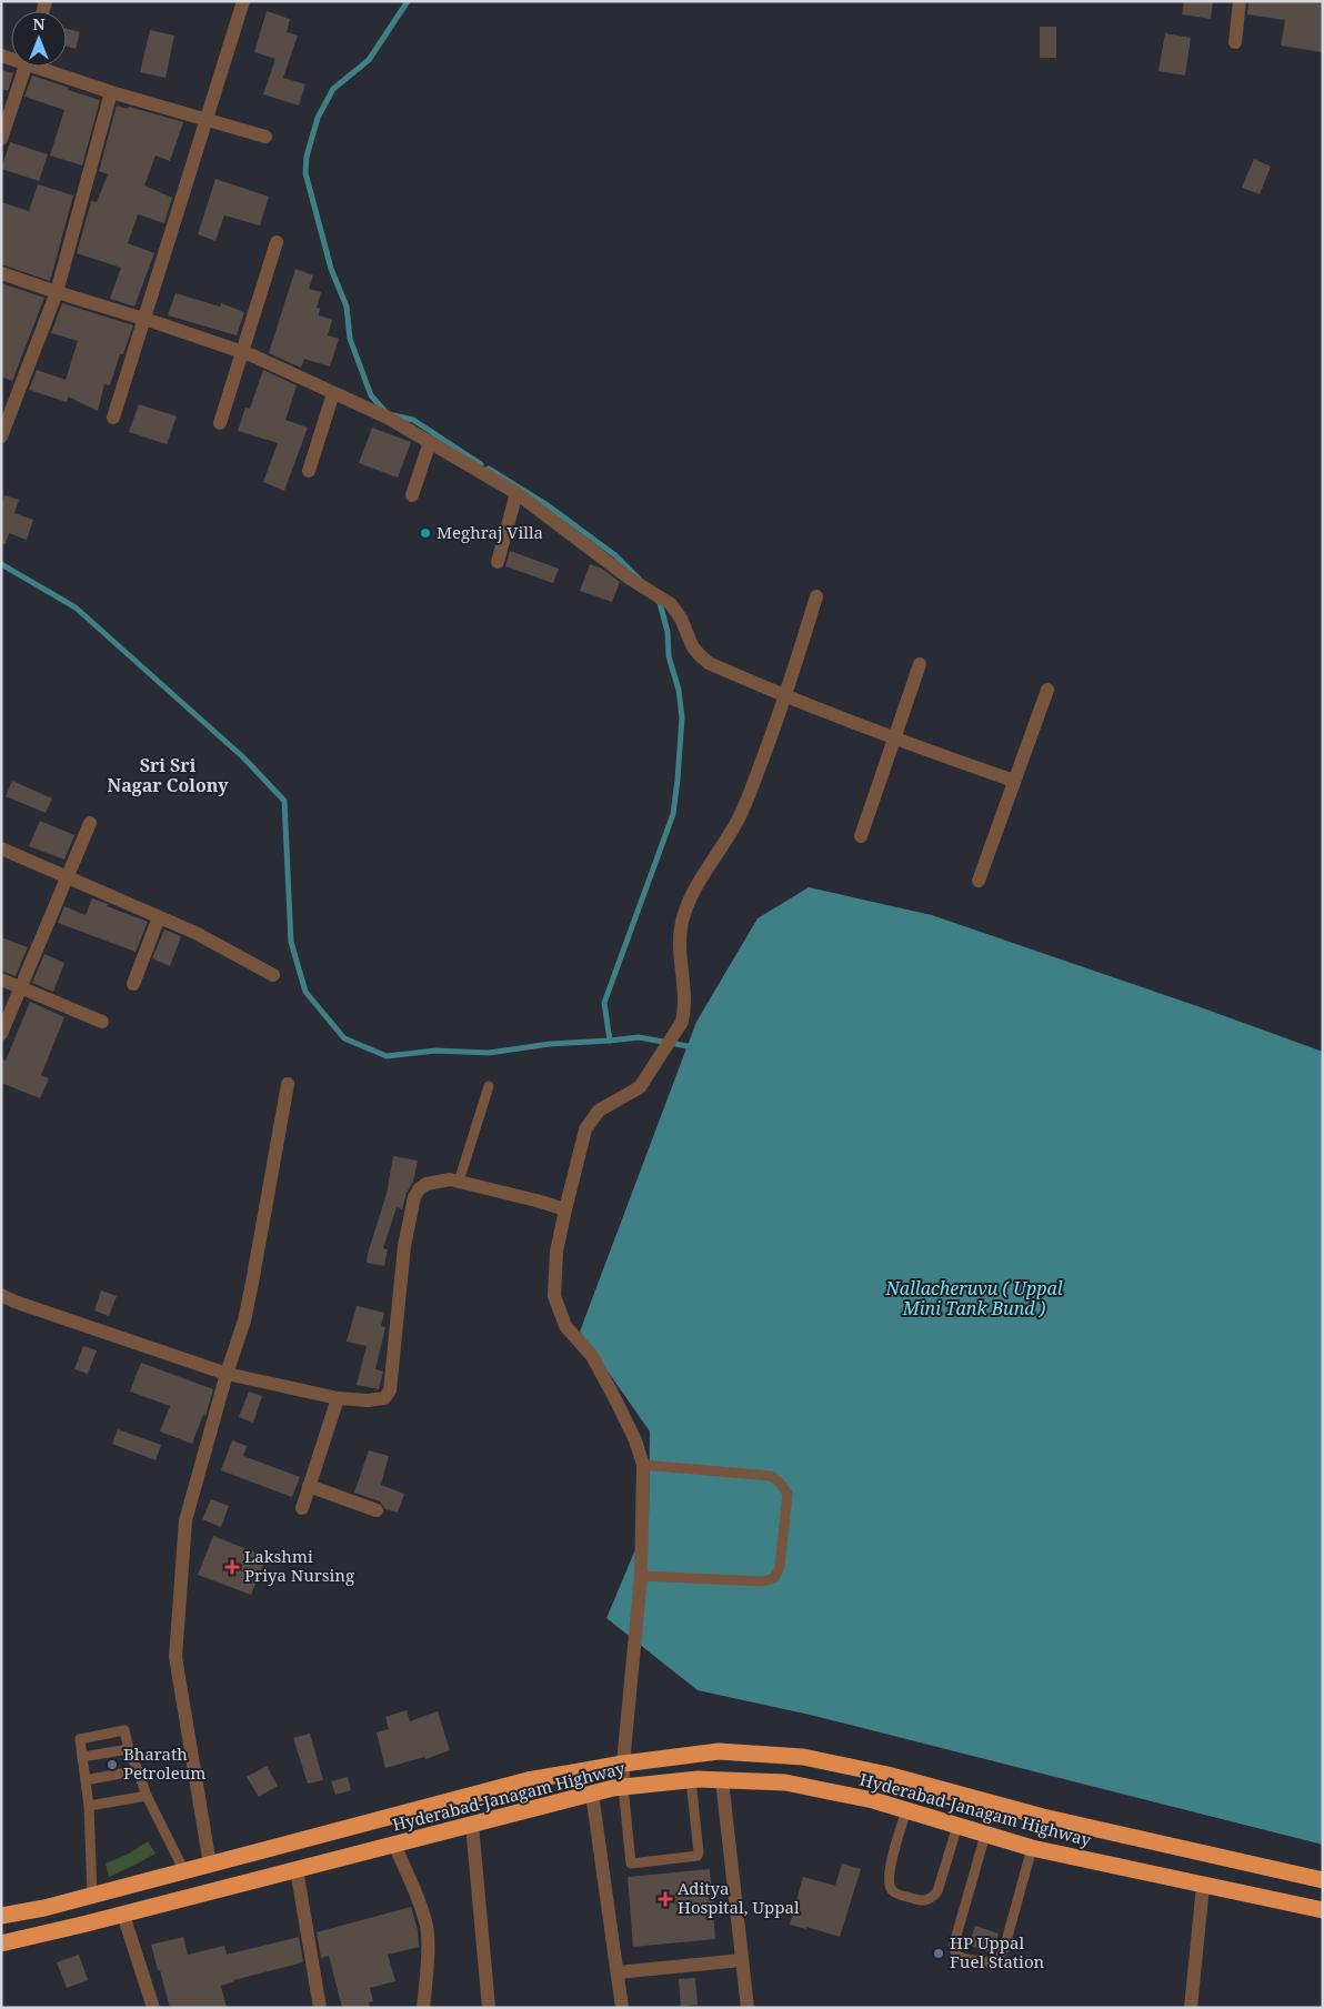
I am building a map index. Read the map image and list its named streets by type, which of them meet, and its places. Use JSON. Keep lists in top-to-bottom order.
{
  "streets": {
    "highway": ["Hyderabad-Janagam Highway"]
  },
  "districts": ["Sri Sri Nagar Colony"],
  "water": ["Nallacheruvu ( Uppal Mini Tank Bund )"],
  "places": {
    "other": ["Meghraj Villa", "Bharath Petroleum", "HP Uppal Fuel Station"],
    "health": ["Lakshmi Priya Nursing", "Aditya Hospital, Uppal"]
  },
  "north": "top"
}
